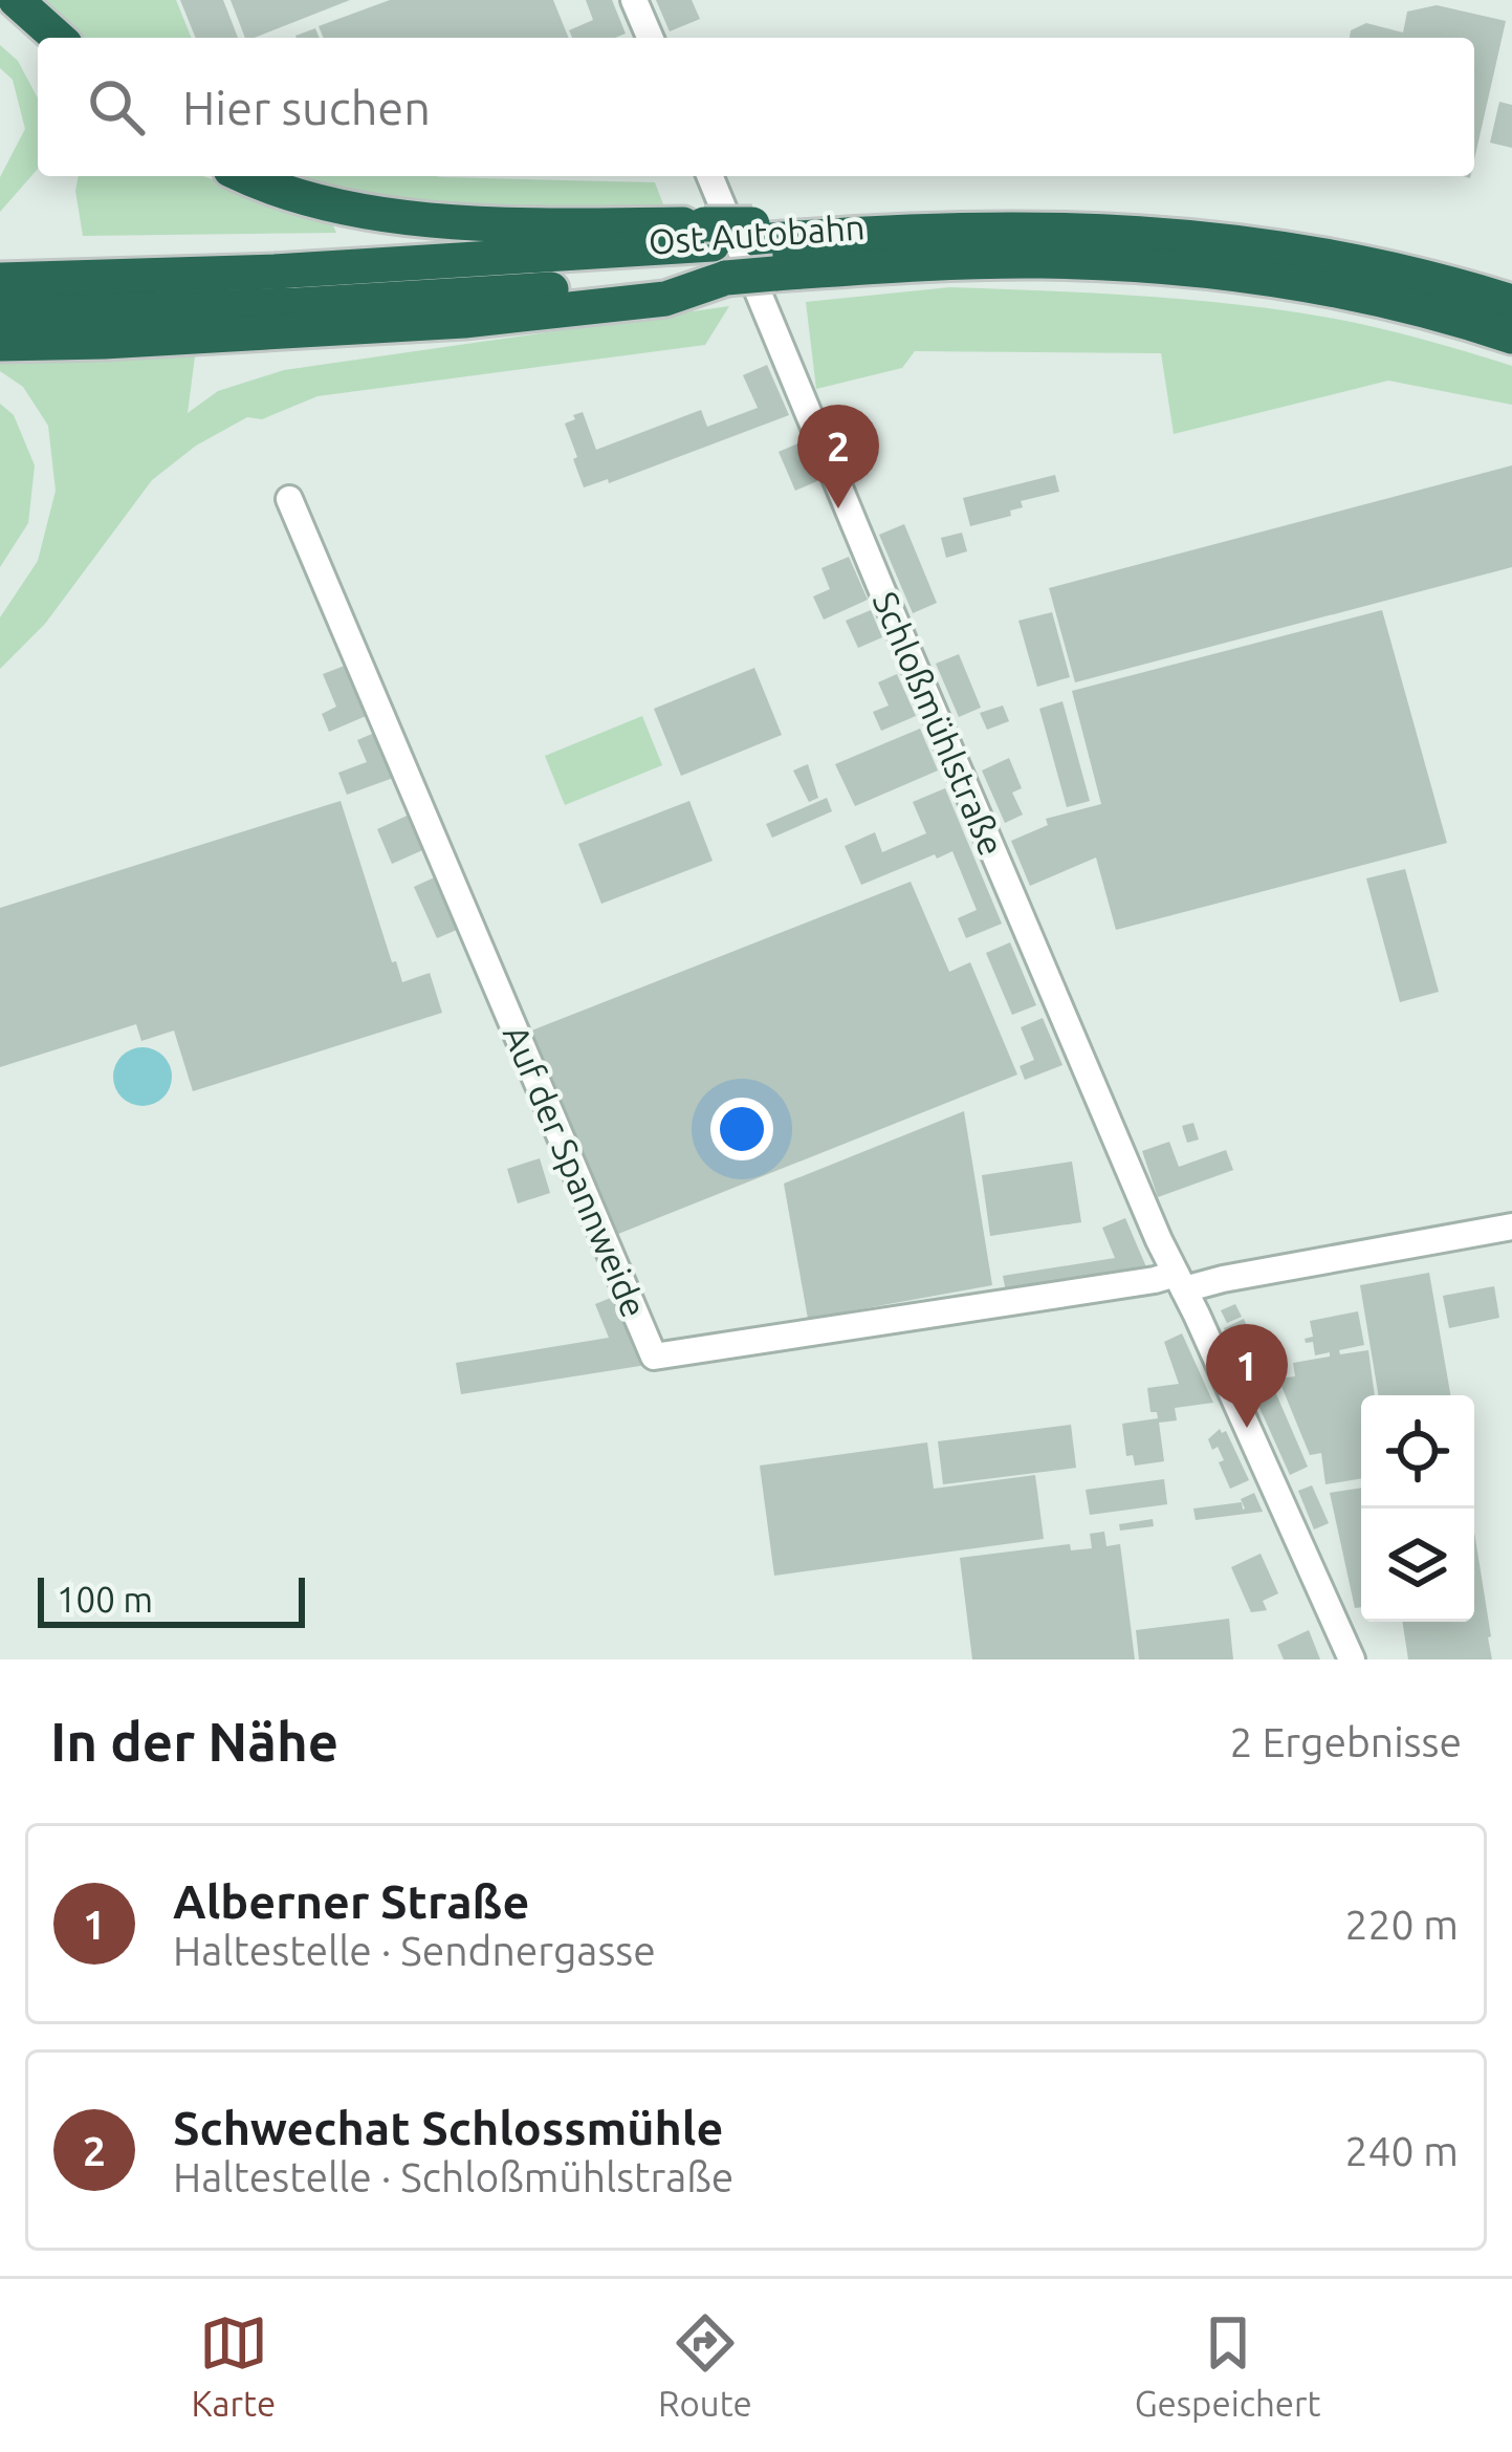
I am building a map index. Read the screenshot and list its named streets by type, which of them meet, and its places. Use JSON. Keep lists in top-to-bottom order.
{
  "streets": {
    "highway": ["Ost Autobahn"],
    "street": ["Schloßmühlstraße", "Auf der Spannweide"]
  },
  "crossings": [
    ["Schloßmühlstraße", "Auf der Spannweide"]
  ],
  "scale_bar": "100 m",
  "page": {
    "search": "Hier suchen",
    "pins": ["2", "1"],
    "scale": "100 m",
    "heading": ["In der Nähe", "2 Ergebnisse"],
    "list": [
      {
        "mark": "1",
        "name": "Alberner Straße",
        "note": "Haltestelle · Sendnergasse",
        "value": "220 m"
      },
      {
        "mark": "2",
        "name": "Schwechat Schlossmühle",
        "note": "Haltestelle · Schloßmühlstraße",
        "value": "240 m"
      }
    ],
    "nav": ["Karte", "Route", "Gespeichert"]
  }
}
